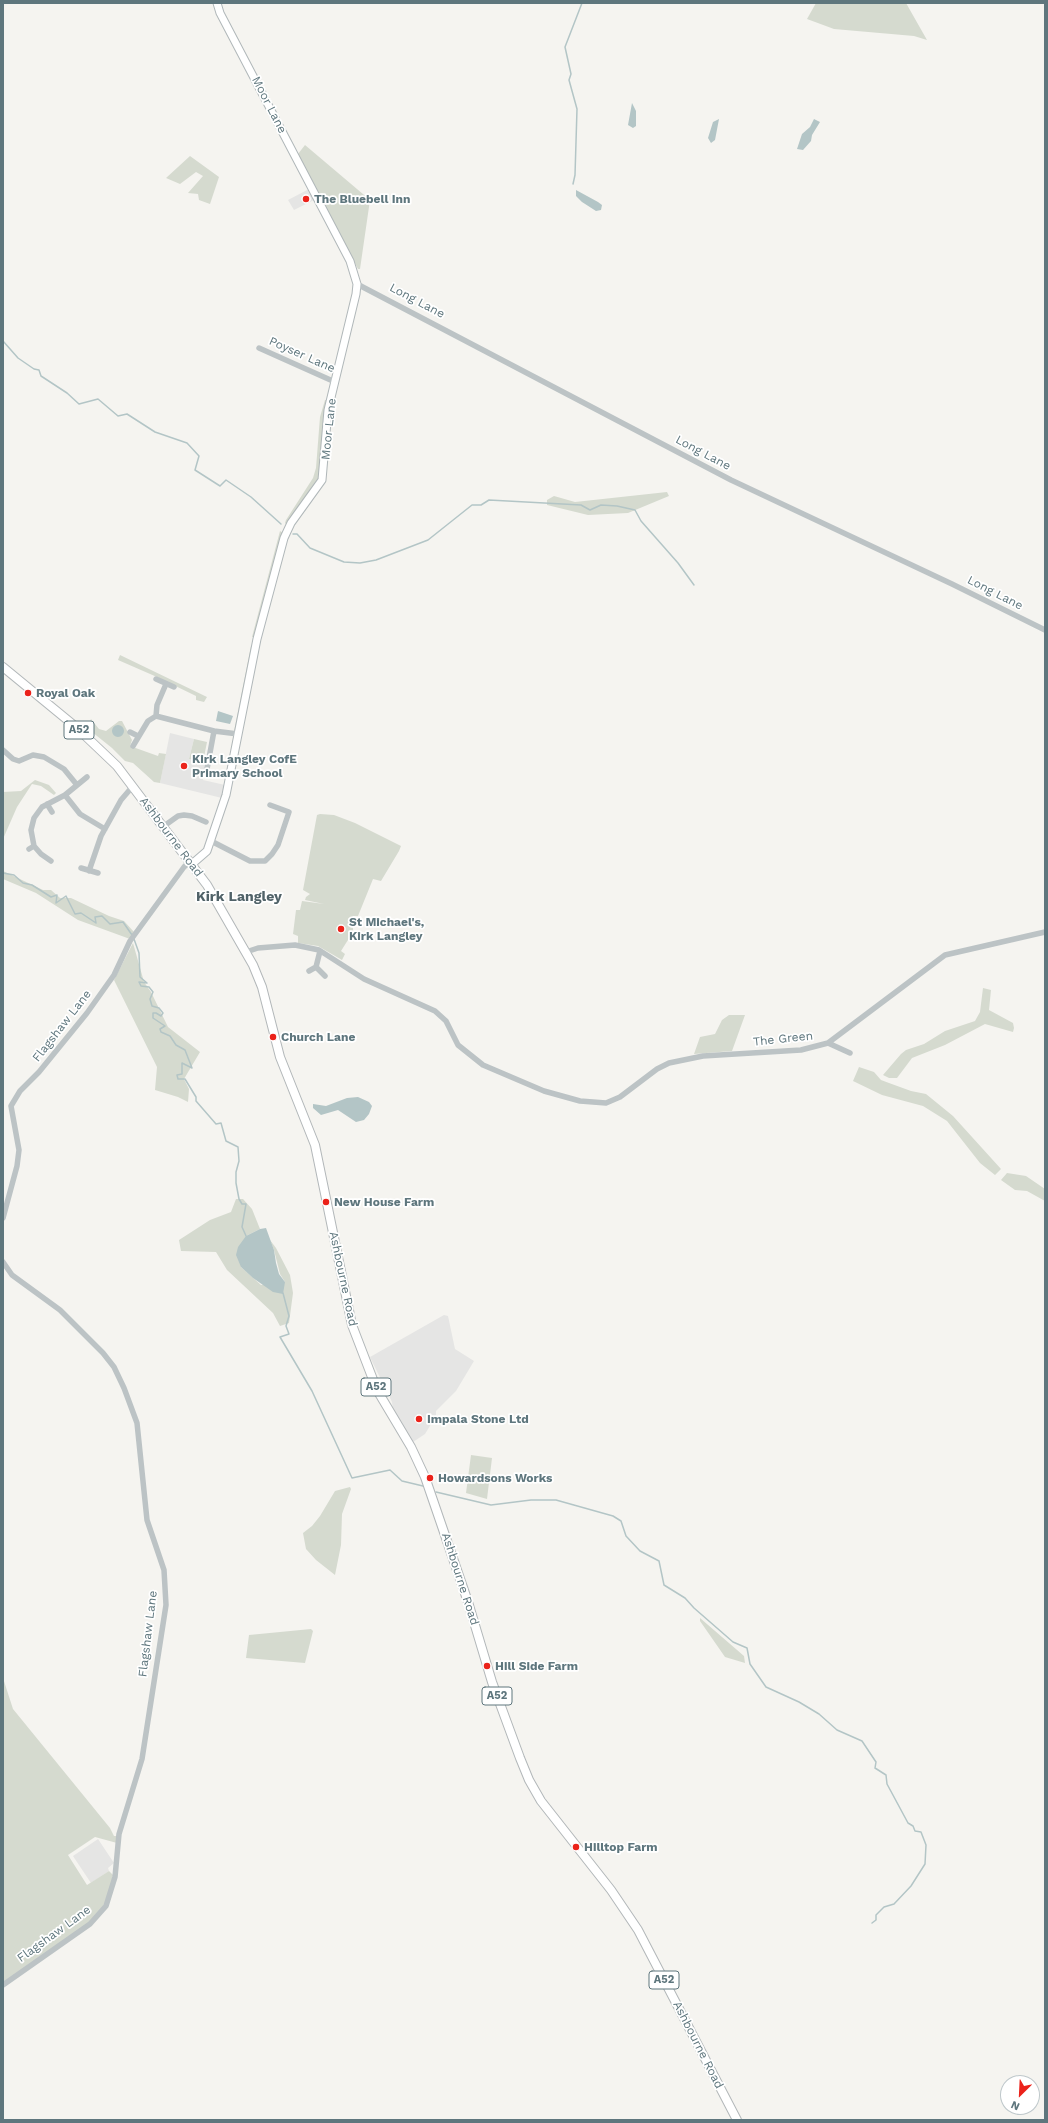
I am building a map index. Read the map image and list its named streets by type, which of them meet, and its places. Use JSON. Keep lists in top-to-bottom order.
{
  "streets": {
    "highway": ["A52", "Ashbourne Road"],
    "main road": ["Moor Lane"],
    "street": [
      "Long Lane",
      "Poyser Lane",
      "Flagshaw Lane",
      "The Green"
    ]
  },
  "crossings": [
    ["Moor Lane", "Long Lane"],
    ["Moor Lane", "Poyser Lane"],
    ["Moor Lane", "Ashbourne Road"],
    ["Moor Lane", "Flagshaw Lane"],
    ["Ashbourne Road", "Flagshaw Lane"]
  ],
  "districts": ["Kirk Langley"],
  "places": [
    "The Bluebell Inn",
    "Royal Oak",
    "Kirk Langley CofE Primary School",
    "St Michael's, Kirk Langley",
    "Church Lane",
    "New House Farm",
    "Impala Stone Ltd",
    "Howardsons Works",
    "Hill Side Farm",
    "Hilltop Farm"
  ],
  "north": "bottom left"
}
